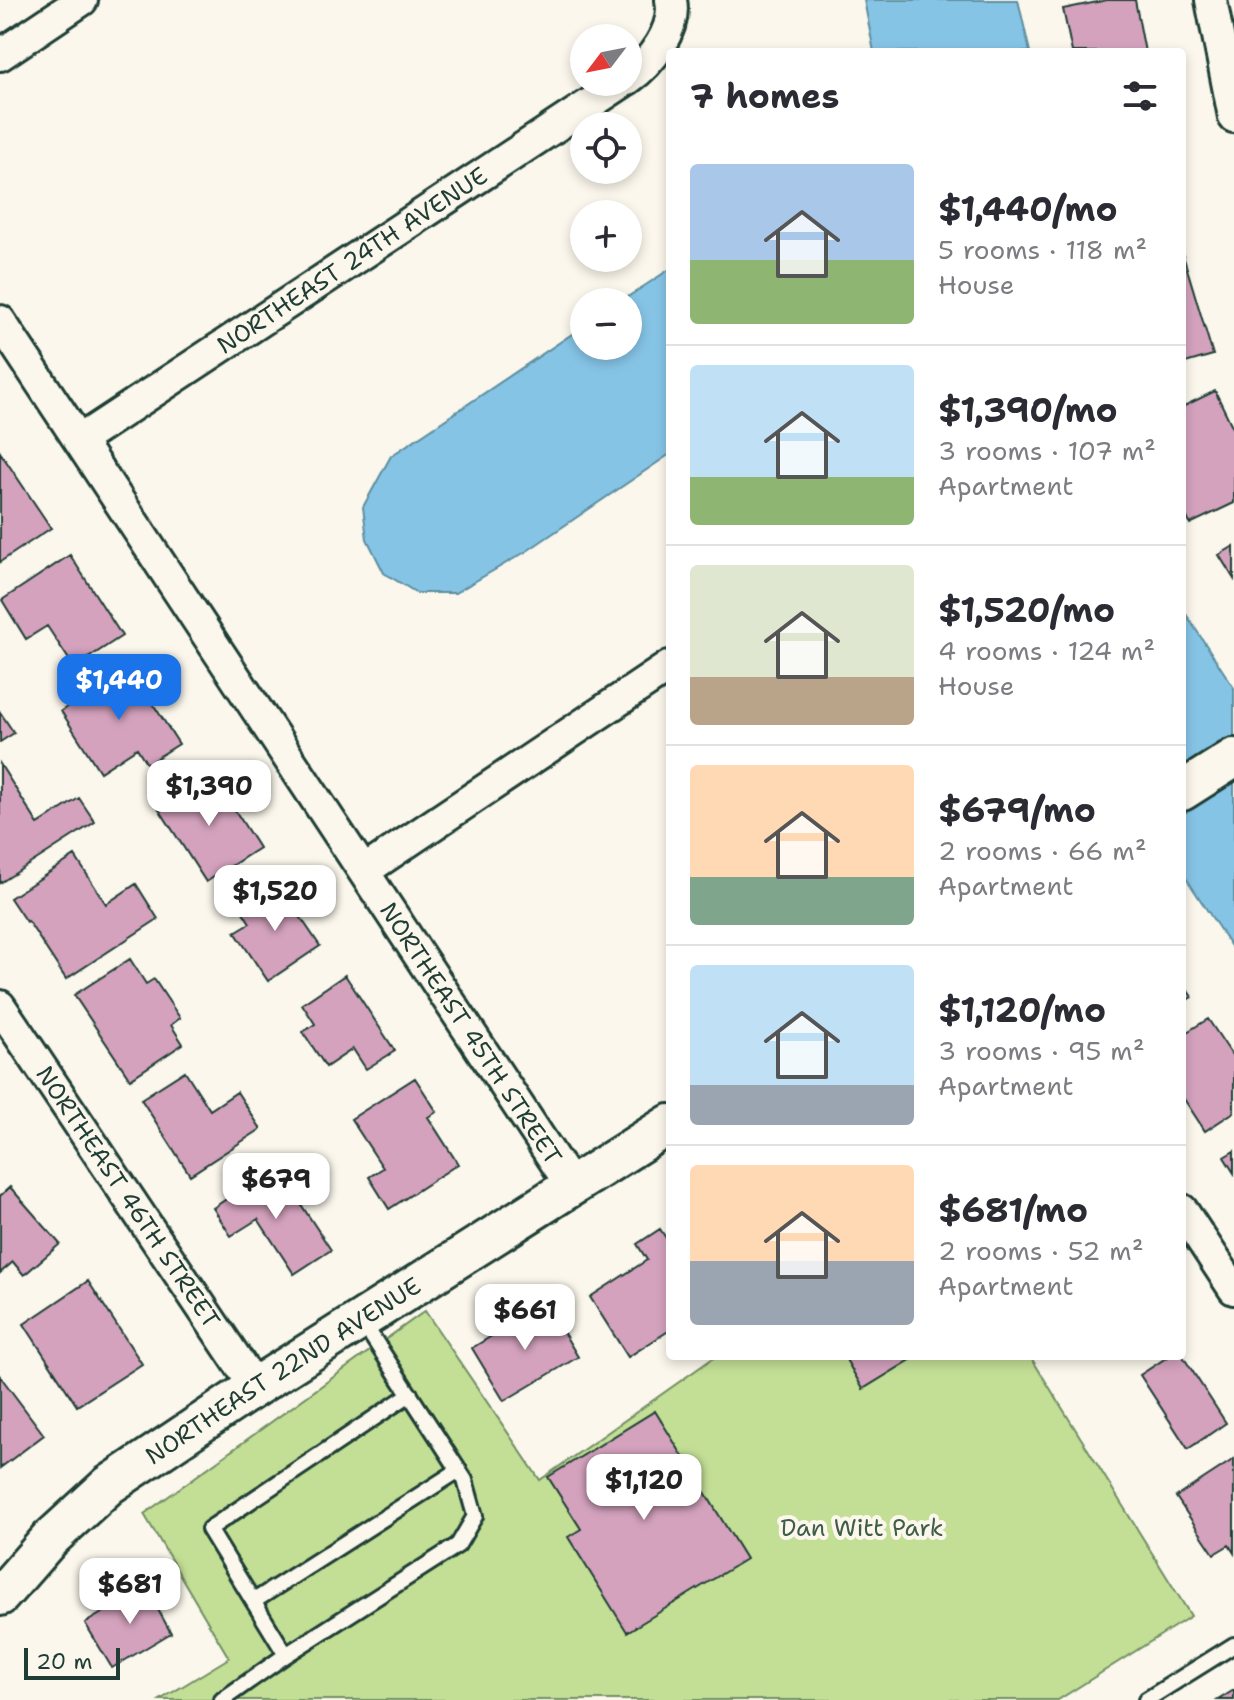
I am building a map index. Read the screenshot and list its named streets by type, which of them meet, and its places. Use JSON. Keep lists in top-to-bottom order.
{
  "streets": {
    "street": [
      "NORTHEAST 24TH AVENUE",
      "NORTHEAST 45TH STREET",
      "NORTHEAST 46TH STREET",
      "NORTHEAST 22ND AVENUE"
    ]
  },
  "crossings": [
    ["NORTHEAST 24TH AVENUE", "NORTHEAST 45TH STREET"],
    ["NORTHEAST 45TH STREET", "NORTHEAST 22ND AVENUE"],
    ["NORTHEAST 46TH STREET", "NORTHEAST 22ND AVENUE"]
  ],
  "parks": ["Dan Witt Park"],
  "scale_bar": "20 m",
  "north": "bottom left",
  "page": {
    "map_buttons": ["+", "−"],
    "heading": "7 homes",
    "list": [
      {
        "name": "$1,440/mo",
        "note": "5 rooms · 118 m² · House"
      },
      {
        "name": "$1,390/mo",
        "note": "3 rooms · 107 m² · Apartment"
      },
      {
        "name": "$1,520/mo",
        "note": "4 rooms · 124 m² · House"
      },
      {
        "name": "$679/mo",
        "note": "2 rooms · 66 m² · Apartment"
      },
      {
        "name": "$1,120/mo",
        "note": "3 rooms · 95 m² · Apartment"
      },
      {
        "name": "$681/mo",
        "note": "2 rooms · 52 m² · Apartment"
      }
    ],
    "price": [
      "$1,440",
      "$1,390",
      "$1,520",
      "$679",
      "$661",
      "$1,120",
      "$681"
    ],
    "scale": "20 m"
  }
}
